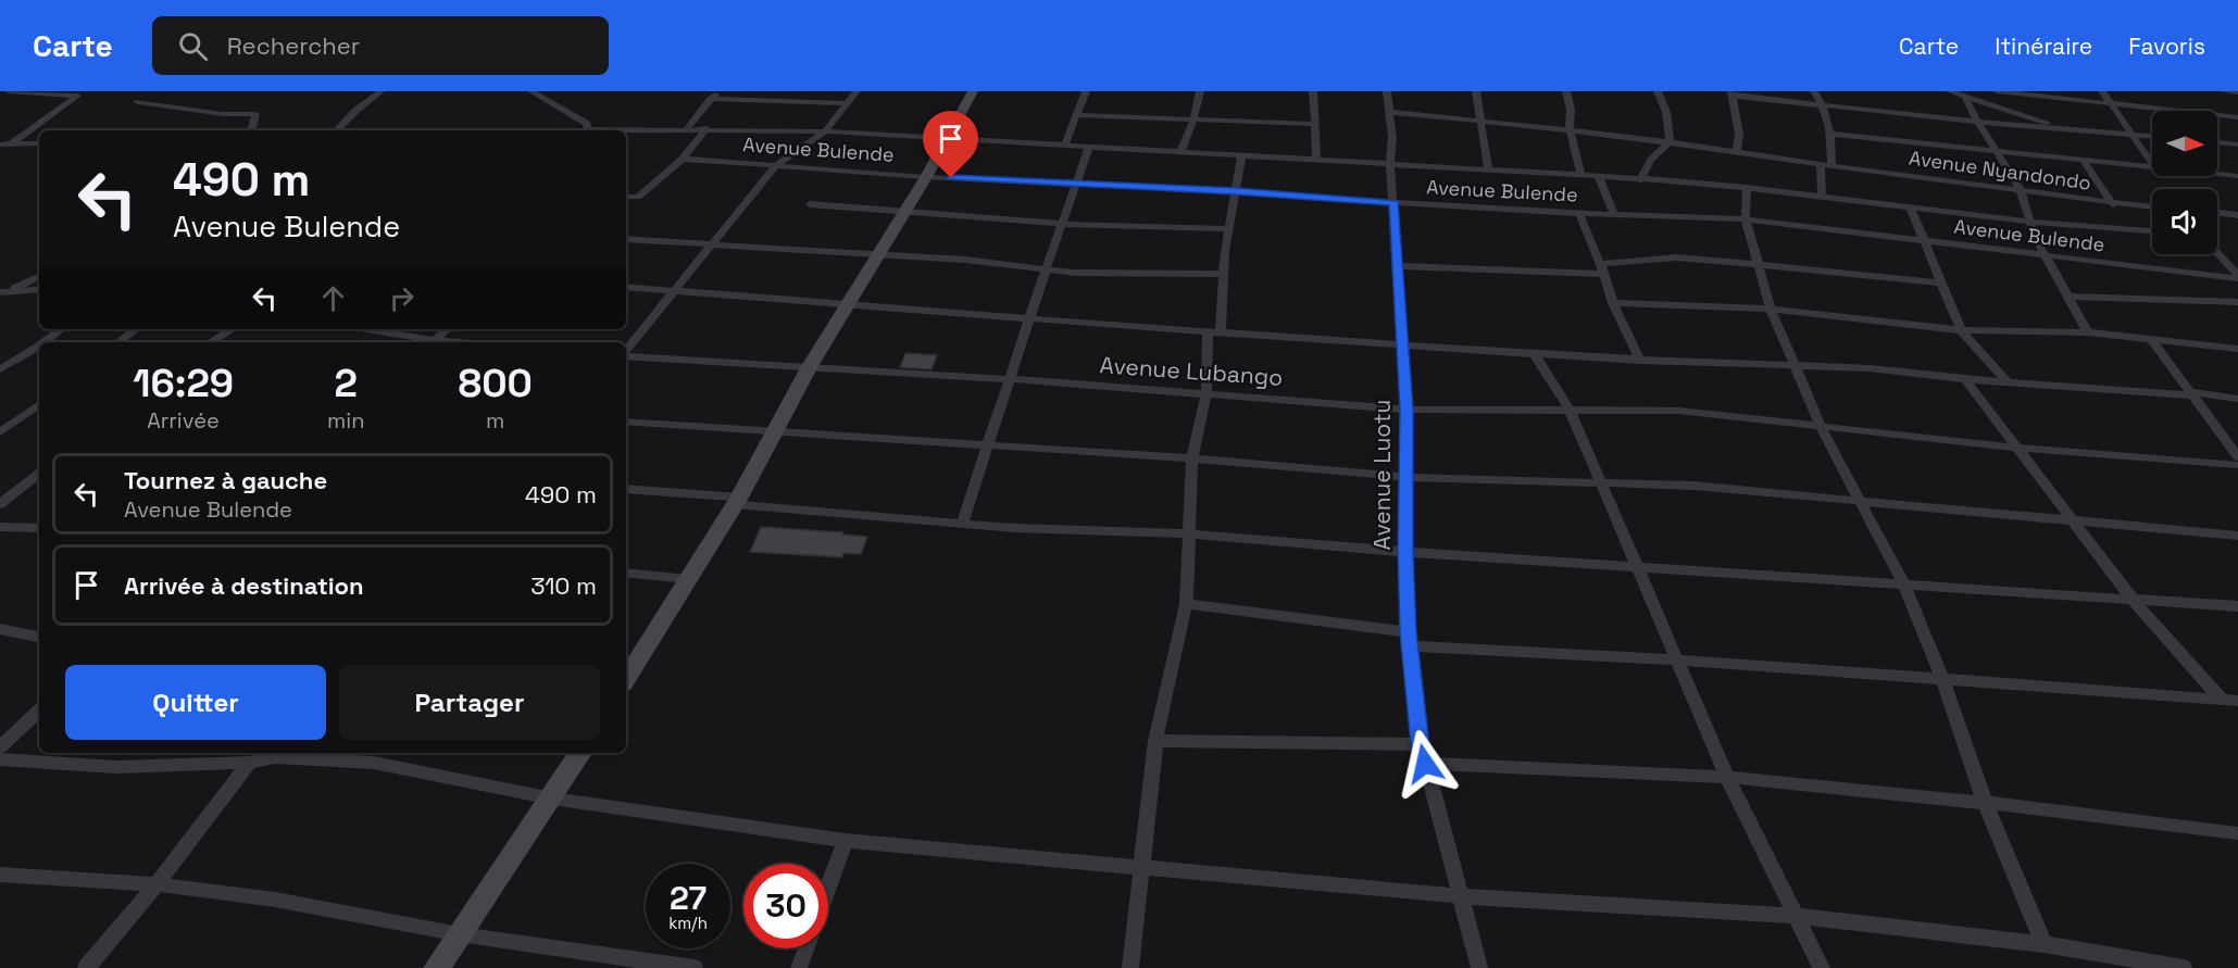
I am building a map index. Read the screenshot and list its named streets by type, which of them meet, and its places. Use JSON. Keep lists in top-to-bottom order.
{
  "streets": {
    "street": [
      "Avenue Bulende",
      "Avenue Nyandondo",
      "Avenue Lubango",
      "Avenue Luotu"
    ]
  },
  "crossings": [
    ["Avenue Bulende", "Avenue Luotu"],
    ["Avenue Nyandondo", "Avenue Luotu"],
    ["Avenue Lubango", "Avenue Luotu"]
  ],
  "north": "right",
  "page": {
    "header": "Carte",
    "search": "Rechercher",
    "nav": ["Carte", "Itinéraire", "Favoris"],
    "turn": ["490 m", "Avenue Bulende"],
    "eta": [
      "16:29",
      "Arrivée",
      "2",
      "min",
      "800",
      "m"
    ],
    "list": [
      {
        "name": "Tournez à gauche",
        "note": "Avenue Bulende",
        "value": "490 m"
      },
      {
        "name": "Arrivée à destination",
        "value": "310 m"
      }
    ],
    "buttons": ["Quitter", "Partager"],
    "speed": "27 km/h",
    "limit": "30"
  }
}
